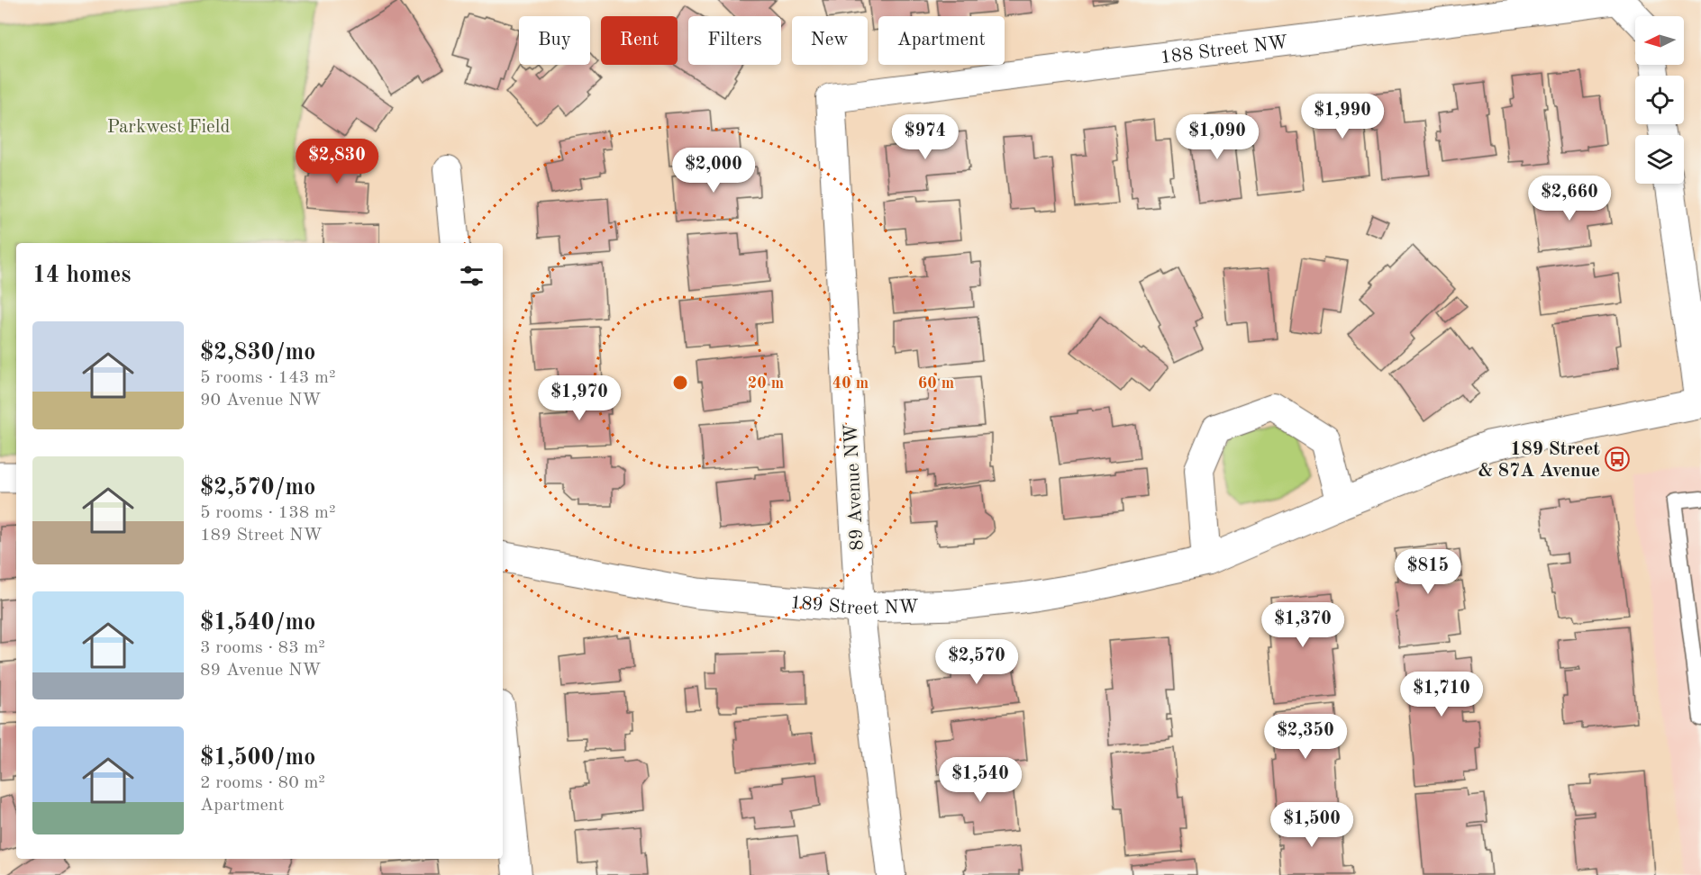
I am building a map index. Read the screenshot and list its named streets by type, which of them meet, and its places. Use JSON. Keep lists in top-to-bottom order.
{
  "streets": {
    "street": ["188 Street NW", "89 Avenue NW", "189 Street NW"]
  },
  "crossings": [
    ["188 Street NW", "89 Avenue NW"],
    ["89 Avenue NW", "189 Street NW"]
  ],
  "parks": ["Parkwest Field"],
  "places": {
    "bus stop": ["189 Street & 87A Avenue"]
  },
  "north": "left",
  "page": {
    "chip": [
      "Buy",
      "Rent",
      "Filters",
      "New",
      "Apartment"
    ],
    "price": [
      "$1,990",
      "$974",
      "$1,090",
      "$2,830",
      "$2,000",
      "$2,660",
      "$1,970",
      "$815",
      "$1,370",
      "$2,570",
      "$1,710",
      "$2,350",
      "$1,540",
      "$1,500"
    ],
    "heading": "14 homes",
    "list": [
      {
        "name": "$2,830/mo",
        "note": "5 rooms · 143 m² · 90 Avenue NW"
      },
      {
        "name": "$2,570/mo",
        "note": "5 rooms · 138 m² · 189 Street NW"
      },
      {
        "name": "$1,540/mo",
        "note": "3 rooms · 83 m² · 89 Avenue NW"
      },
      {
        "name": "$1,500/mo",
        "note": "2 rooms · 80 m² · Apartment"
      }
    ]
  },
  "rings": ["20 m", "40 m", "60 m"]
}
